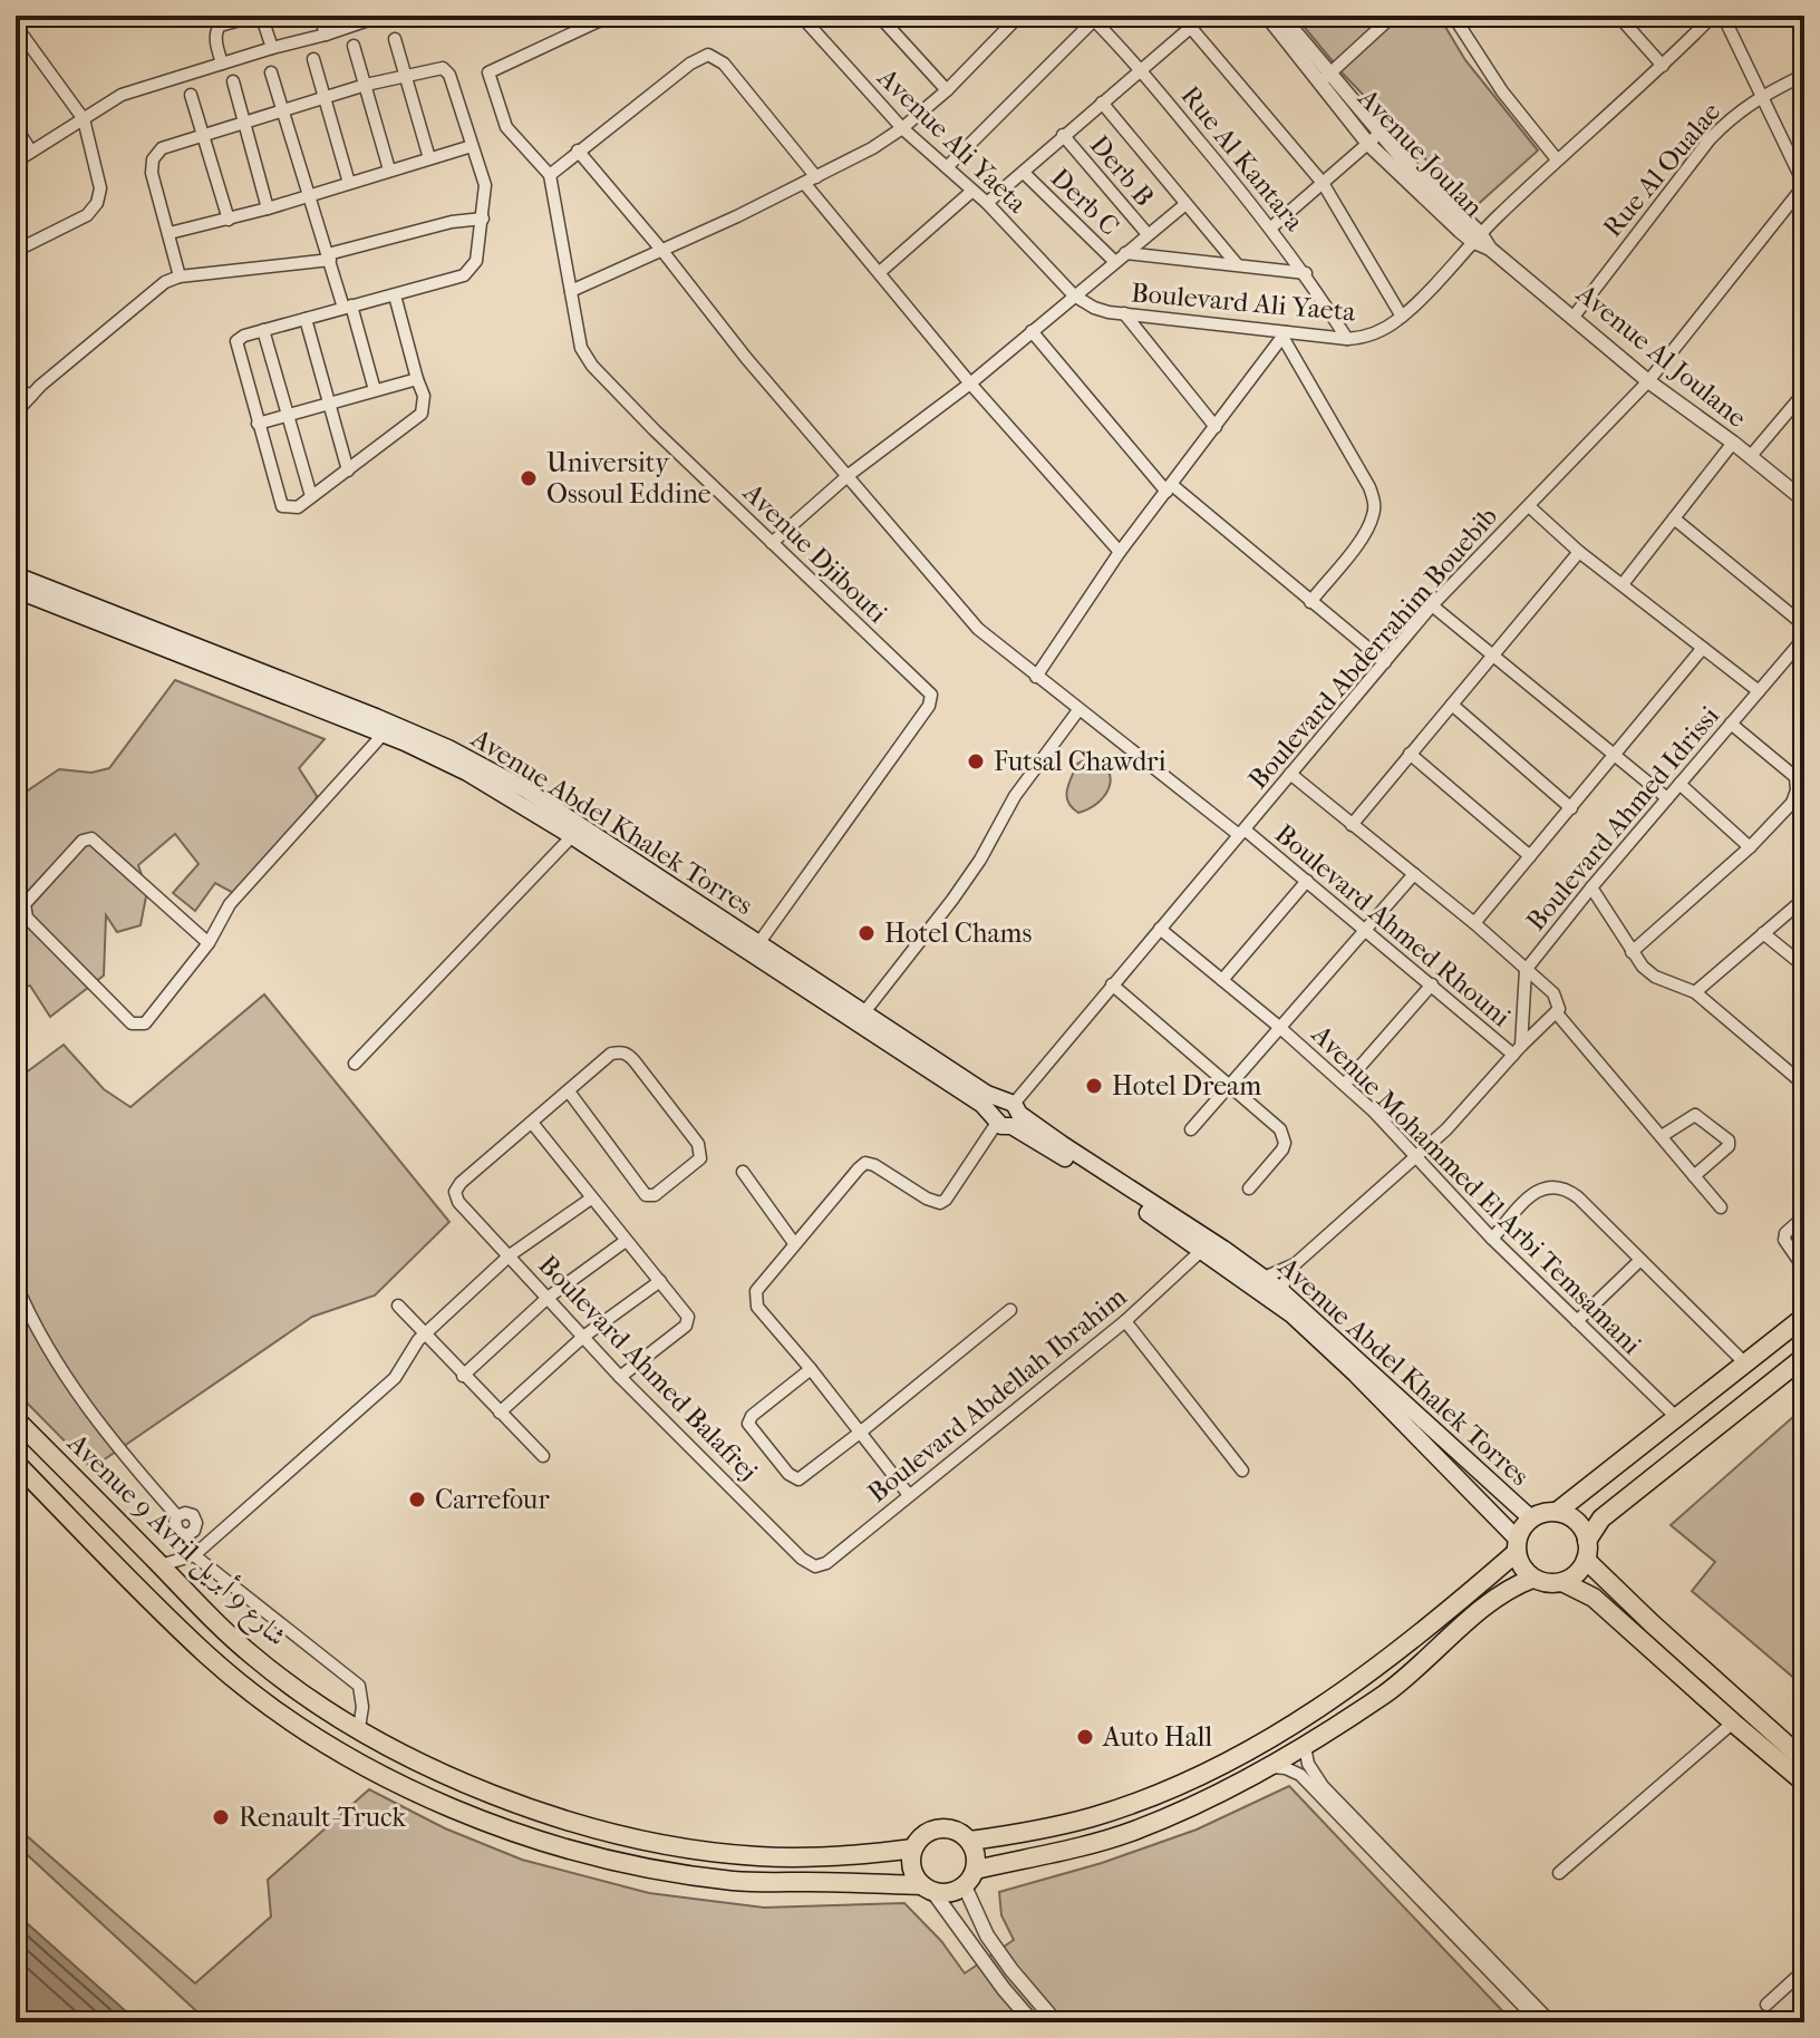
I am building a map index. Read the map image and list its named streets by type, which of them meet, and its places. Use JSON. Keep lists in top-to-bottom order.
{
  "streets": {
    "main road": ["Avenue Abdel Khalek Torres", "Avenue 9 Avril شارع 9 أبريل"],
    "street": [
      "Avenue Ali Yaeta",
      "Avenue Joulan",
      "Rue Al Kantara",
      "Rue Al Oualae",
      "Derb B",
      "Derb C",
      "Boulevard Ali Yaeta",
      "Avenue Al Joulane",
      "Avenue Djibouti",
      "Boulevard Abderrahim Bouebib",
      "Boulevard Ahmed Idrissi",
      "Boulevard Ahmed Rhouni",
      "Avenue Mohammed El Arbi Temsamani",
      "Boulevard Ahmed Balafrej",
      "Boulevard Abdellah Ibrahim"
    ]
  },
  "crossings": [
    ["Avenue Ali Yaeta", "Boulevard Ali Yaeta"],
    ["Avenue Joulan", "Boulevard Ali Yaeta"],
    ["Avenue Joulan", "Avenue Al Joulane"],
    ["Rue Al Kantara", "Boulevard Ali Yaeta"],
    ["Rue Al Oualae", "Avenue Al Joulane"],
    ["Boulevard Ali Yaeta", "Avenue Al Joulane"],
    ["Avenue Al Joulane", "Boulevard Abderrahim Bouebib"],
    ["Avenue Djibouti", "Avenue Abdel Khalek Torres"],
    ["Boulevard Abderrahim Bouebib", "Avenue Abdel Khalek Torres"],
    ["Boulevard Abderrahim Bouebib", "Boulevard Ahmed Rhouni"],
    ["Boulevard Abderrahim Bouebib", "Avenue Mohammed El Arbi Temsamani"],
    ["Boulevard Ahmed Idrissi", "Boulevard Ahmed Rhouni"],
    ["Avenue Abdel Khalek Torres", "Boulevard Abdellah Ibrahim"],
    ["Boulevard Ahmed Balafrej", "Boulevard Abdellah Ibrahim"]
  ],
  "places": [
    "University Ossoul Eddine",
    "Futsal Chawdri",
    "Hotel Chams",
    "Hotel Dream",
    "Carrefour",
    "Auto Hall",
    "Renault-Truck"
  ]
}
